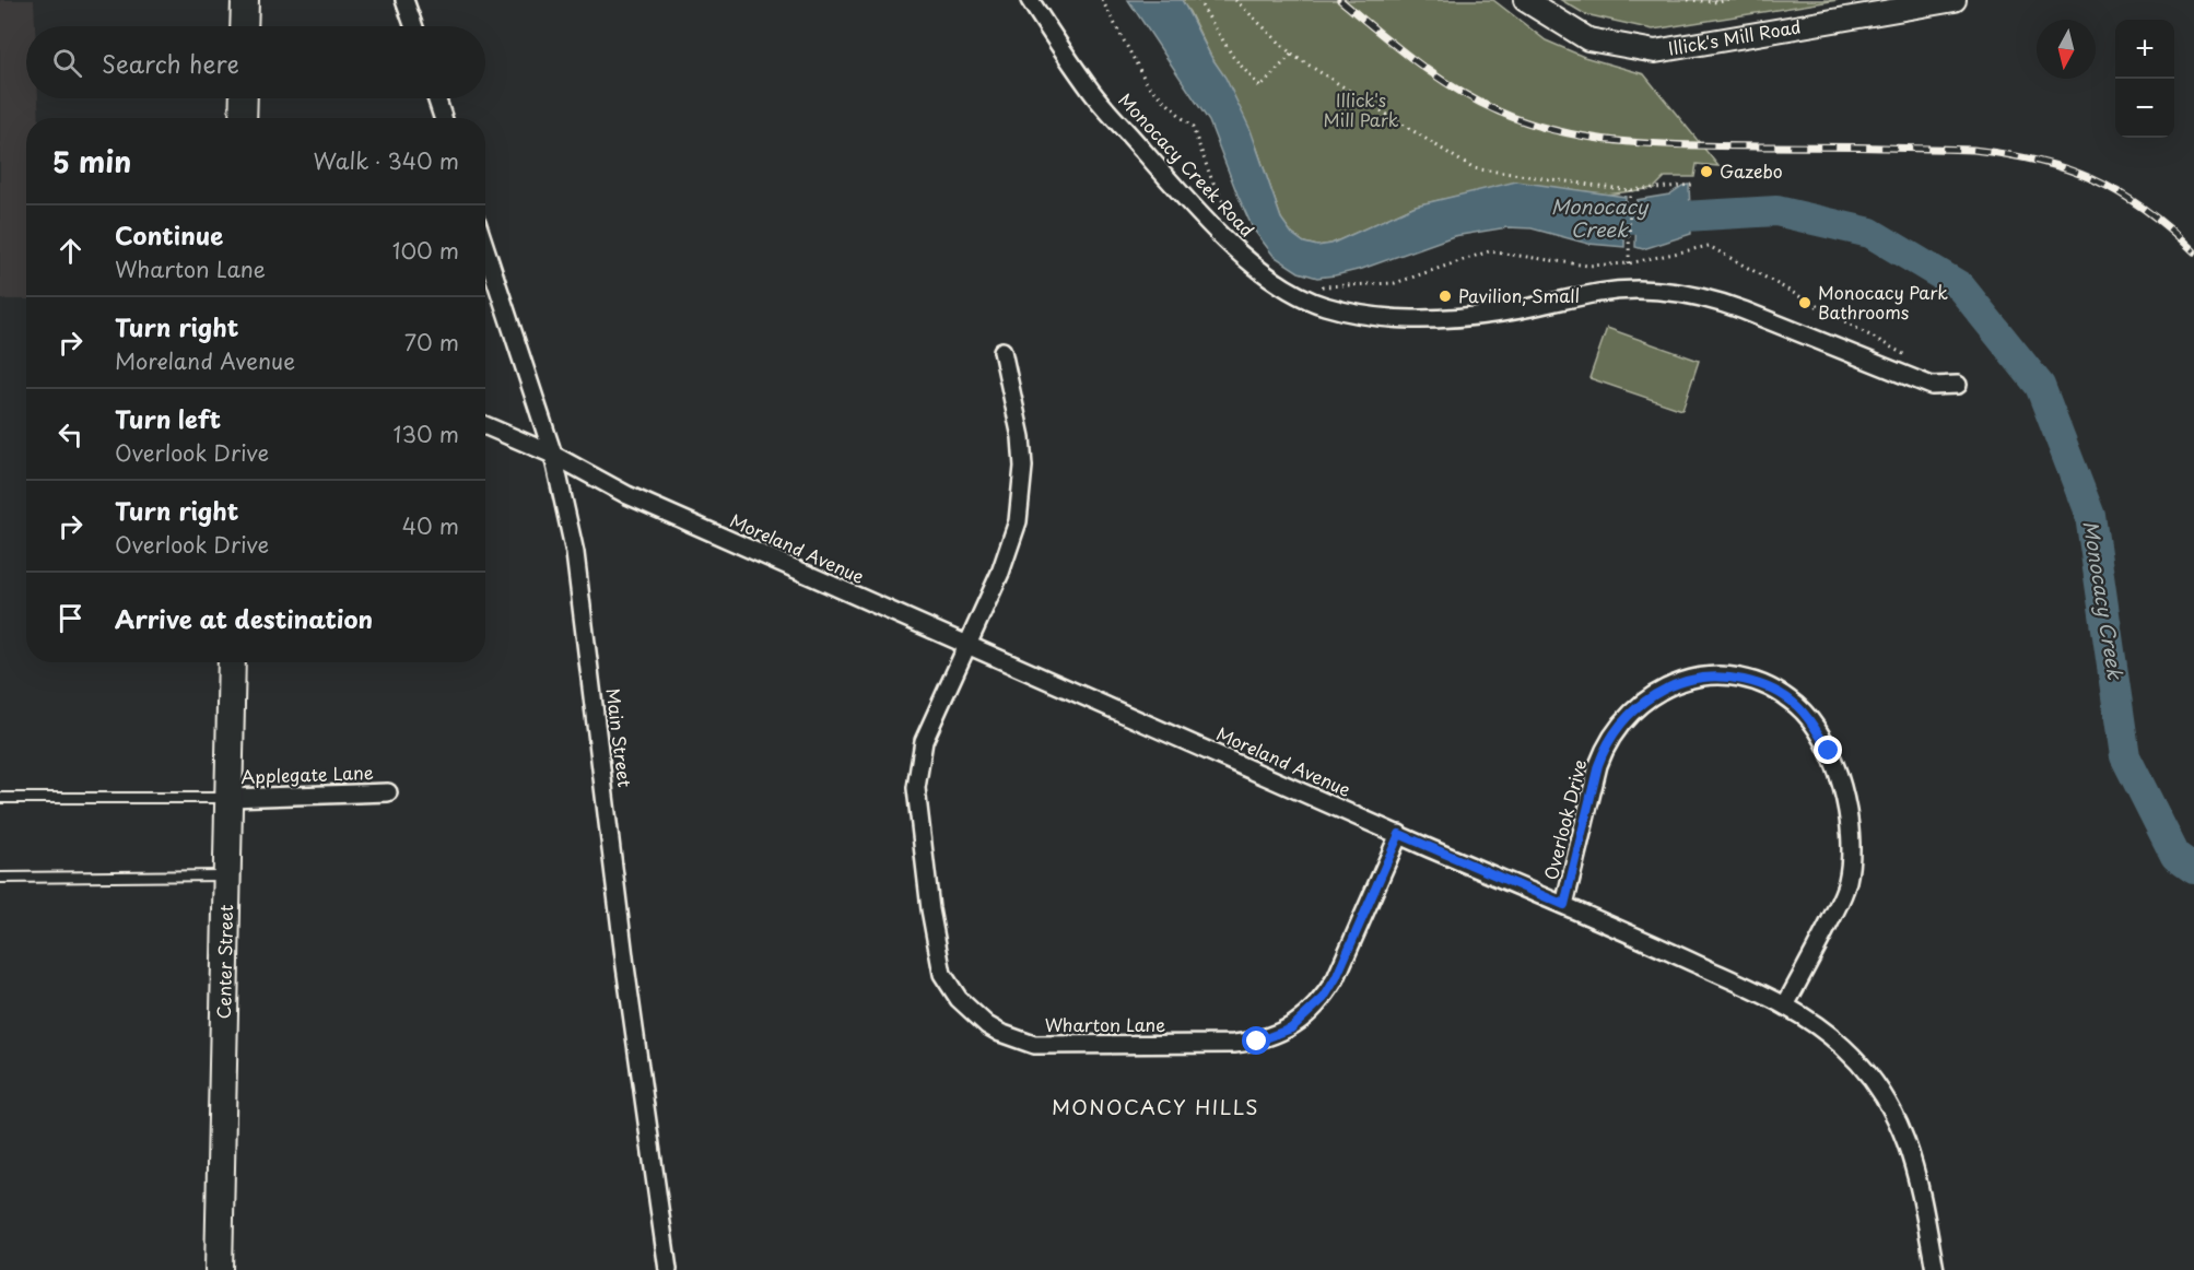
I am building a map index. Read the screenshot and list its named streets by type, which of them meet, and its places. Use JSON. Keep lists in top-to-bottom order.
{
  "streets": {
    "main road": ["Center Street"],
    "street": [
      "Illick's Mill Road",
      "Monocacy Creek Road",
      "Moreland Avenue",
      "Main Street",
      "Applegate Lane",
      "Overlook Drive",
      "Wharton Lane"
    ]
  },
  "crossings": [
    ["Moreland Avenue", "Main Street"],
    ["Moreland Avenue", "Overlook Drive"],
    ["Moreland Avenue", "Wharton Lane"],
    ["Applegate Lane", "Center Street"]
  ],
  "districts": ["MONOCACY HILLS"],
  "water": ["Monocacy Creek"],
  "parks": ["Illick's Mill Park"],
  "places": ["Gazebo", "Pavilion, Small", "Monocacy Park Bathrooms"],
  "north": "bottom",
  "page": {
    "map_buttons": ["+", "−"],
    "search": "Search here",
    "heading": ["5 min", "Walk · 340 m"],
    "list": [
      ["Continue", "Wharton Lane", "100 m"],
      ["Turn right", "Moreland Avenue", "70 m"],
      ["Turn left", "Overlook Drive", "130 m"],
      ["Turn right", "Overlook Drive", "40 m"],
      "Arrive at destination"
    ]
  }
}
